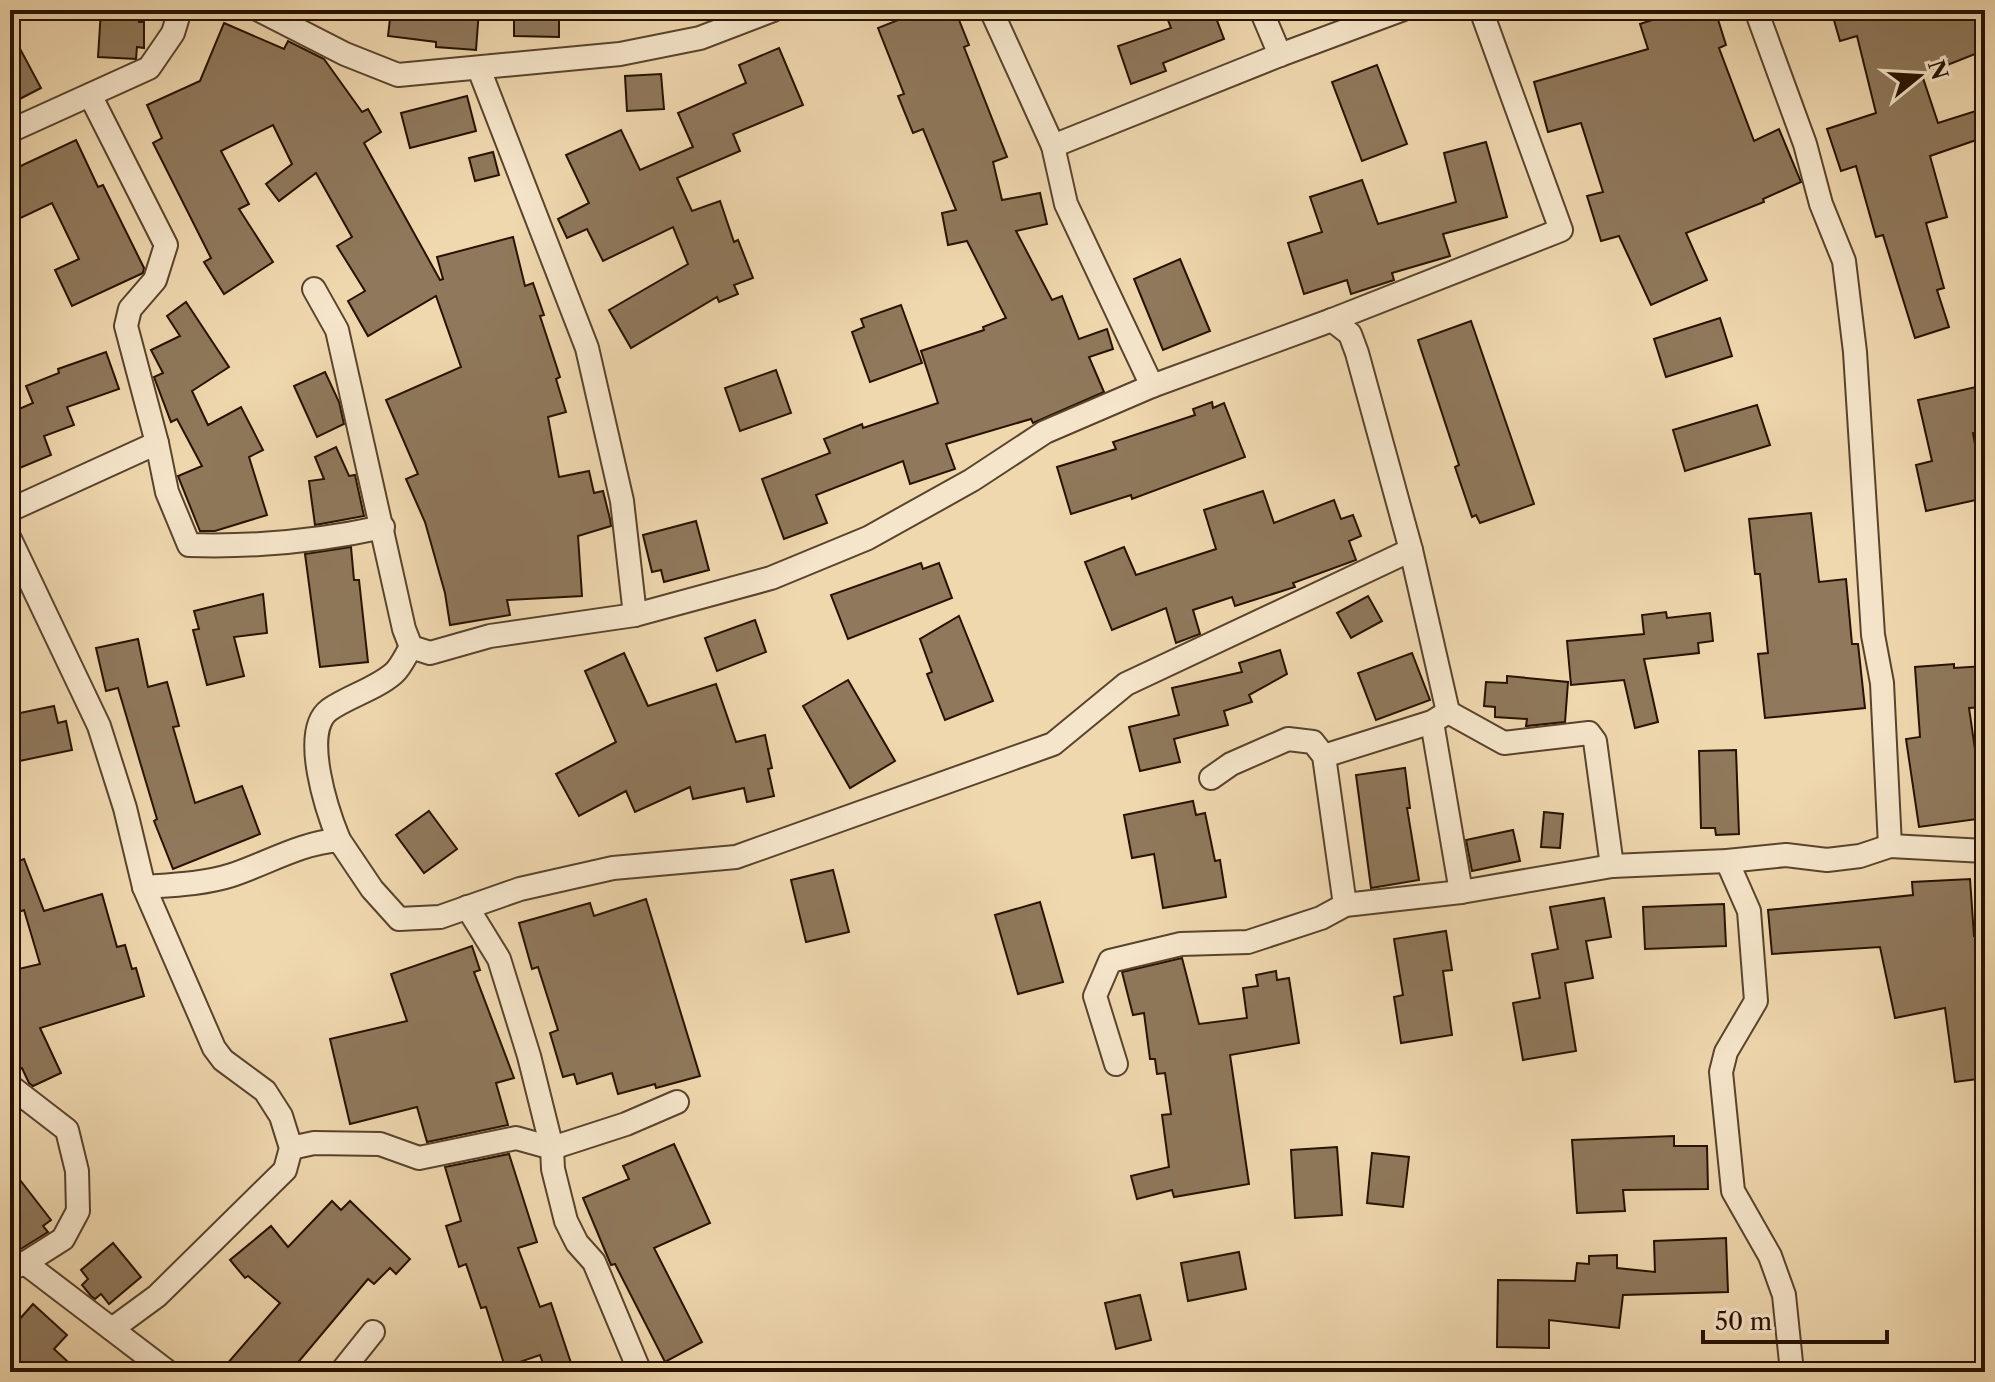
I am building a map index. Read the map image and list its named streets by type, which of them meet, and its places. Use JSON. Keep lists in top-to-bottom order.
{
  "scale_bar": "50 m",
  "north": "right"
}
